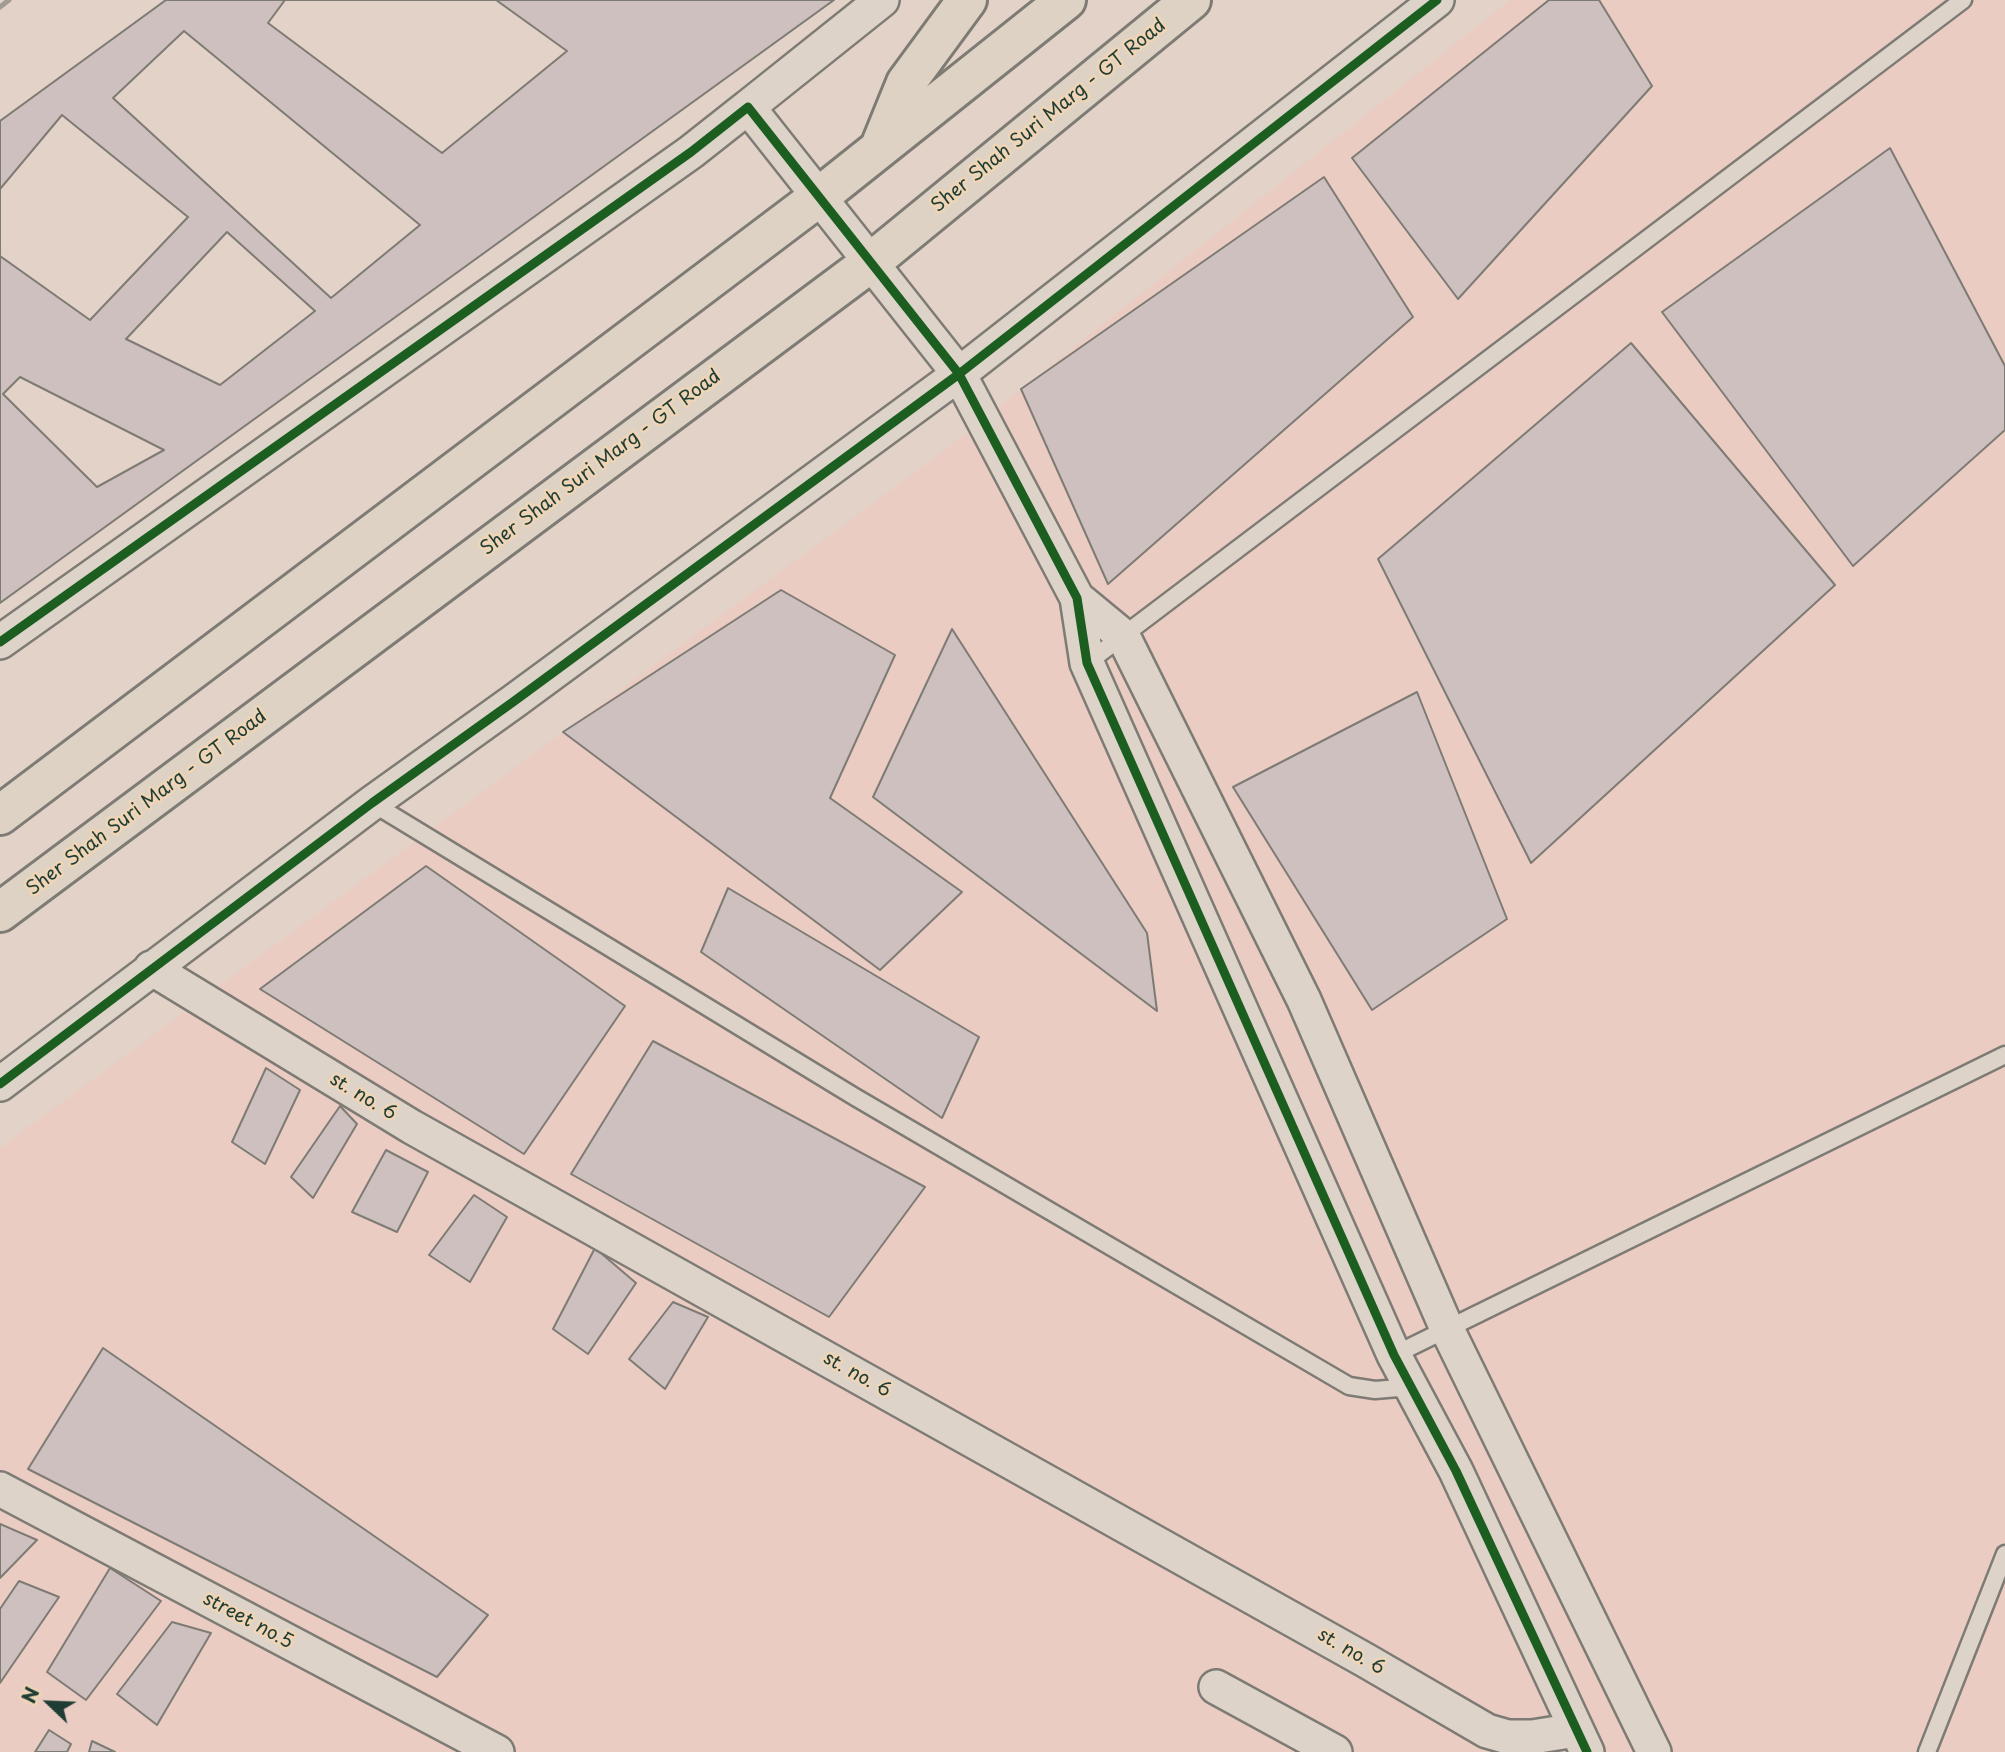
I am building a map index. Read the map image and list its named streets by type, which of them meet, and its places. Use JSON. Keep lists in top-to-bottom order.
{
  "streets": {
    "main road": ["Sher Shah Suri Marg - GT Road"],
    "street": ["st. no. 6", "street no.5"]
  },
  "north": "top left"
}
